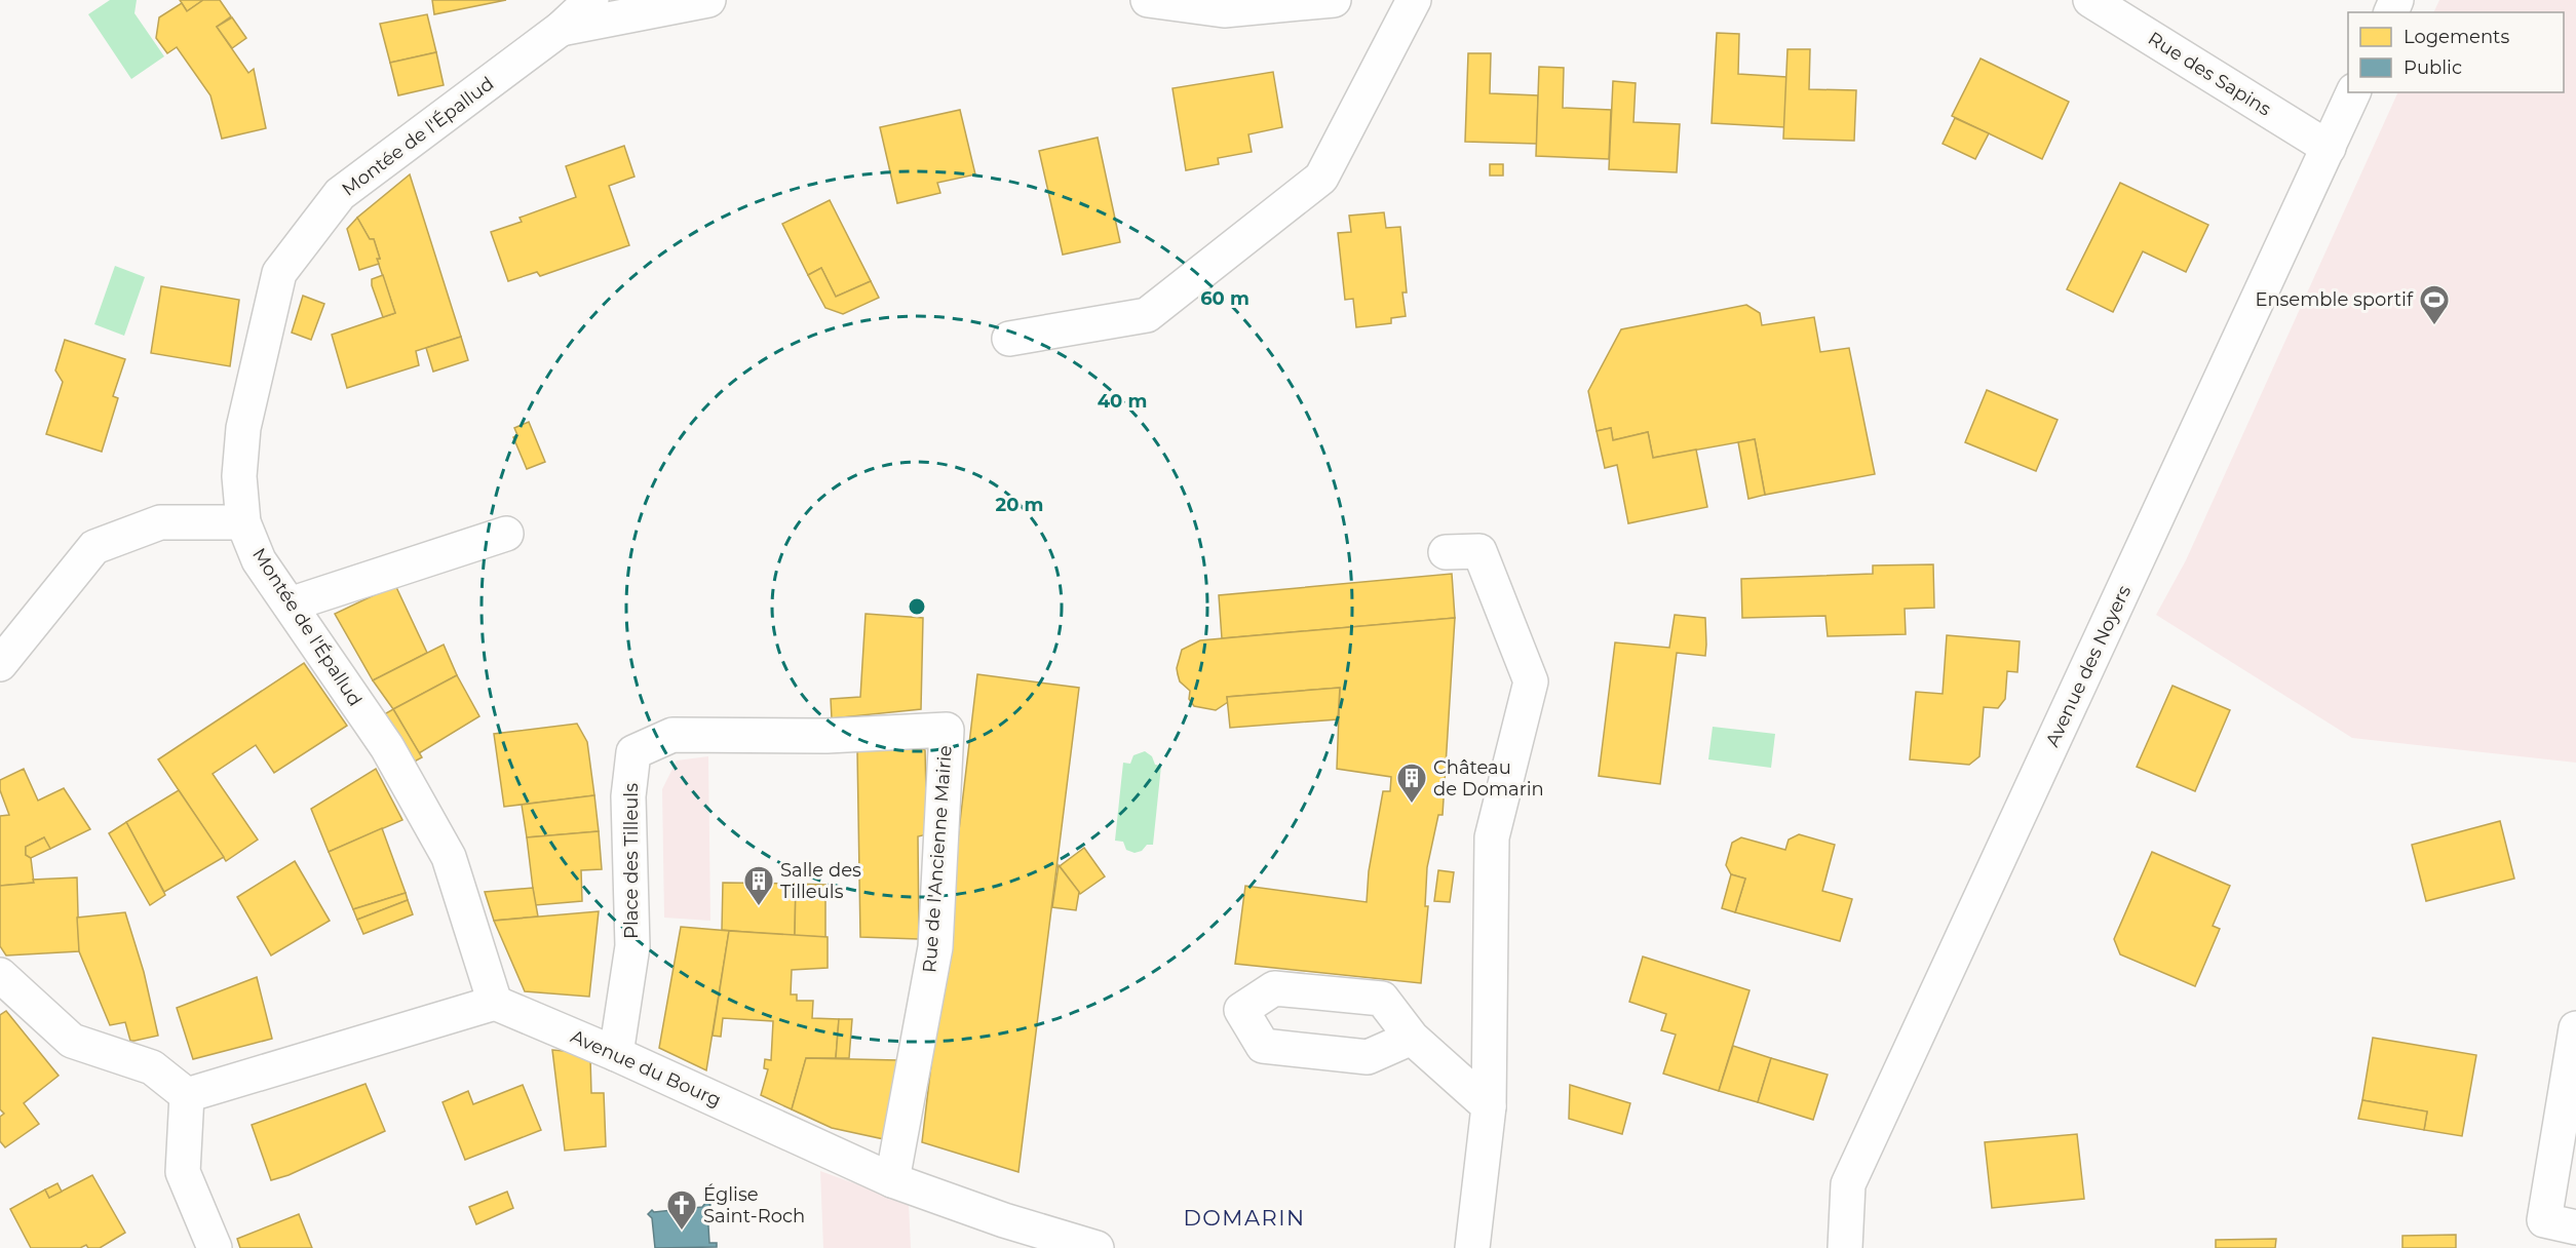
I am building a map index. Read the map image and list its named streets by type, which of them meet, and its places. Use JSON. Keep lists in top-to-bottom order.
{
  "streets": {
    "street": [
      "Rue des Sapins",
      "Montée de l'Épallud",
      "Avenue des Noyers",
      "Rue de l'Ancienne Mairie",
      "Place des Tilleuls",
      "Avenue du Bourg"
    ]
  },
  "crossings": [
    ["Rue des Sapins", "Avenue des Noyers"],
    ["Montée de l'Épallud", "Avenue du Bourg"],
    ["Rue de l'Ancienne Mairie", "Place des Tilleuls"],
    ["Rue de l'Ancienne Mairie", "Avenue du Bourg"],
    ["Place des Tilleuls", "Avenue du Bourg"]
  ],
  "districts": ["DOMARIN"],
  "places": {
    "sports": ["Ensemble sportif"],
    "building": ["Château de Domarin", "Salle des Tilleuls"],
    "church": ["Église Saint-Roch"]
  },
  "legend": ["Logements", "Public"],
  "rings": ["60 m", "40 m", "20 m"]
}
